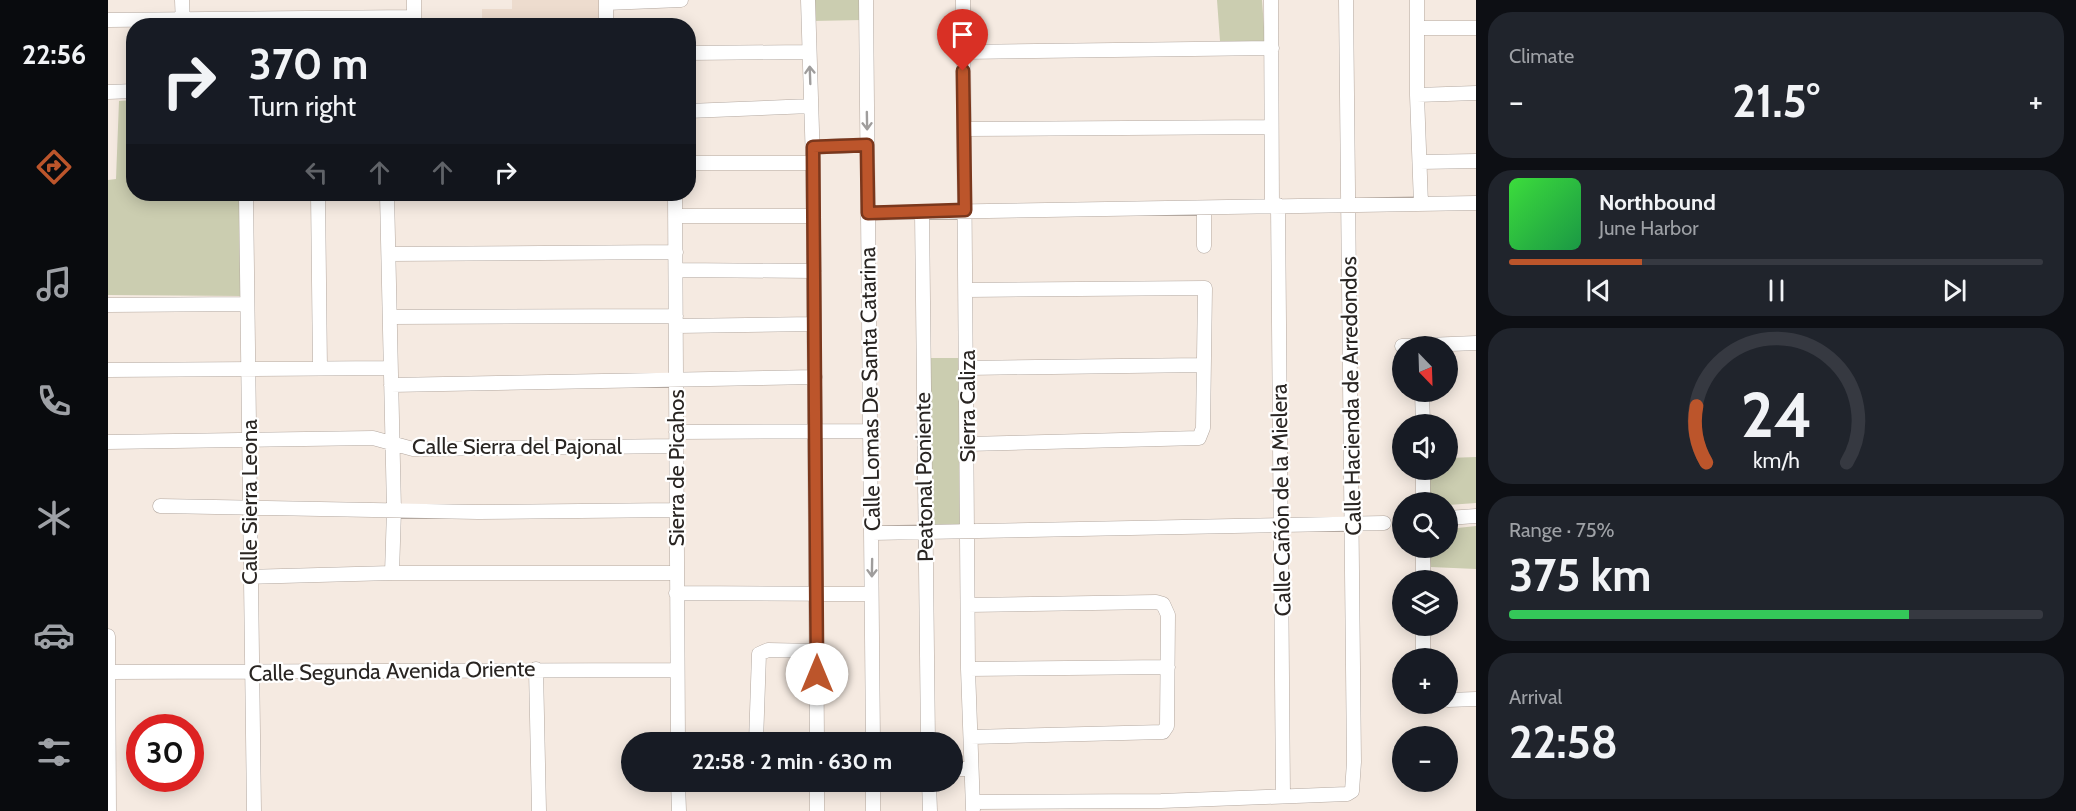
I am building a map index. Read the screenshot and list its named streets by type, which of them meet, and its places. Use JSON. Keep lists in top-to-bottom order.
{
  "streets": {
    "street": [
      "Calle Lomas De Santa Catarina",
      "Calle Hacienda de Arredondos",
      "Sierra Caliza",
      "Calle Sierra del Pajonal",
      "Sierra de Picahos",
      "Peatonal Poniente",
      "Calle Cañón de la Mielera",
      "Calle Sierra Leona",
      "Calle Segunda Avenida Oriente"
    ]
  },
  "crossings": [
    ["Calle Lomas De Santa Catarina", "Calle Sierra del Pajonal"],
    ["Calle Hacienda de Arredondos", "Calle Cañón de la Mielera"],
    ["Calle Sierra del Pajonal", "Sierra de Picahos"],
    ["Calle Sierra del Pajonal", "Calle Sierra Leona"],
    ["Sierra de Picahos", "Calle Segunda Avenida Oriente"],
    ["Calle Sierra Leona", "Calle Segunda Avenida Oriente"]
  ],
  "north": "bottom right",
  "page": {
    "tabs": "22:56",
    "tile": [
      "Climate",
      ["Range · 75%", "375 km"],
      ["Arrival", "22:58"]
    ],
    "turn": ["370 m", "Turn right"],
    "heat": ["−", "21.5°", "+"],
    "song": ["Northbound", "June Harbor"],
    "map_buttons": ["+", "−"],
    "limit": "30",
    "trip": "22:58 · 2 min · 630 m",
    "gauge": ["24", "km/h"]
  }
}
